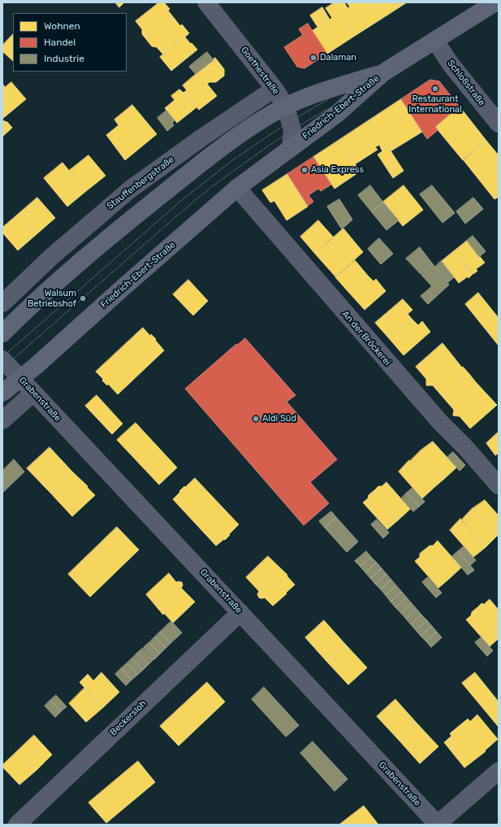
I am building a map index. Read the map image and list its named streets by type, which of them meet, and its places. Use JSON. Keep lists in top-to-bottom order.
{
  "streets": {
    "main road": ["Friedrich-Ebert-Straße"],
    "street": [
      "Goethestraße",
      "Schloßstraße",
      "Stauffenbergstraße",
      "An der Bröckerei",
      "Grabenstraße",
      "Beckersloh"
    ]
  },
  "crossings": [
    ["Goethestraße", "Friedrich-Ebert-Straße"],
    ["Goethestraße", "Stauffenbergstraße"],
    ["Friedrich-Ebert-Straße", "An der Bröckerei"],
    ["Friedrich-Ebert-Straße", "Grabenstraße"],
    ["Grabenstraße", "Beckersloh"]
  ],
  "places": [
    "Dalaman",
    "Restaurant International",
    "Asia Express",
    "Walsum Betriebshof",
    "Aldi Süd"
  ],
  "legend": ["Wohnen", "Handel", "Industrie"]
}
